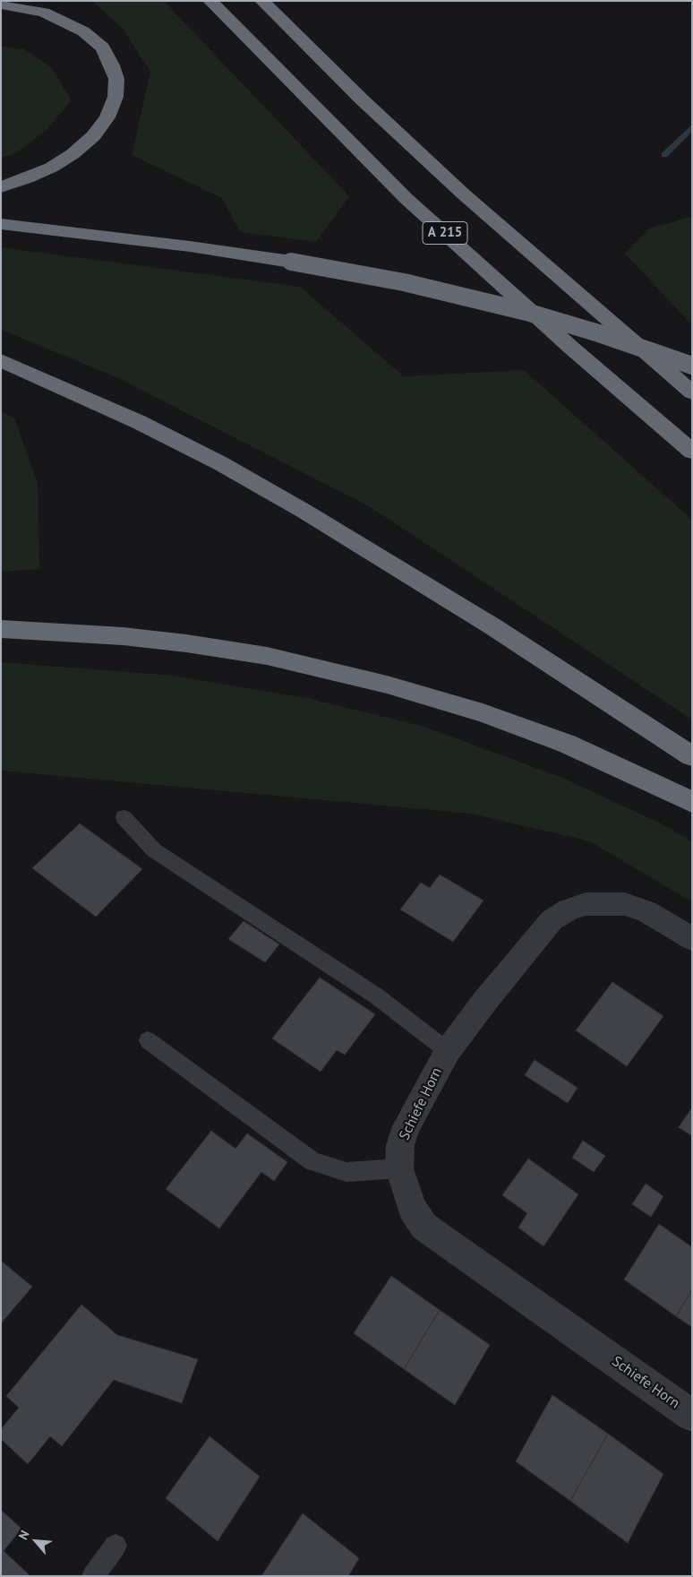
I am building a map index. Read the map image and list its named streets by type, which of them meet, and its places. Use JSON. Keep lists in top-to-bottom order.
{
  "streets": {
    "highway": ["A 215"],
    "street": ["Schiefe Horn"]
  },
  "north": "top left"
}
